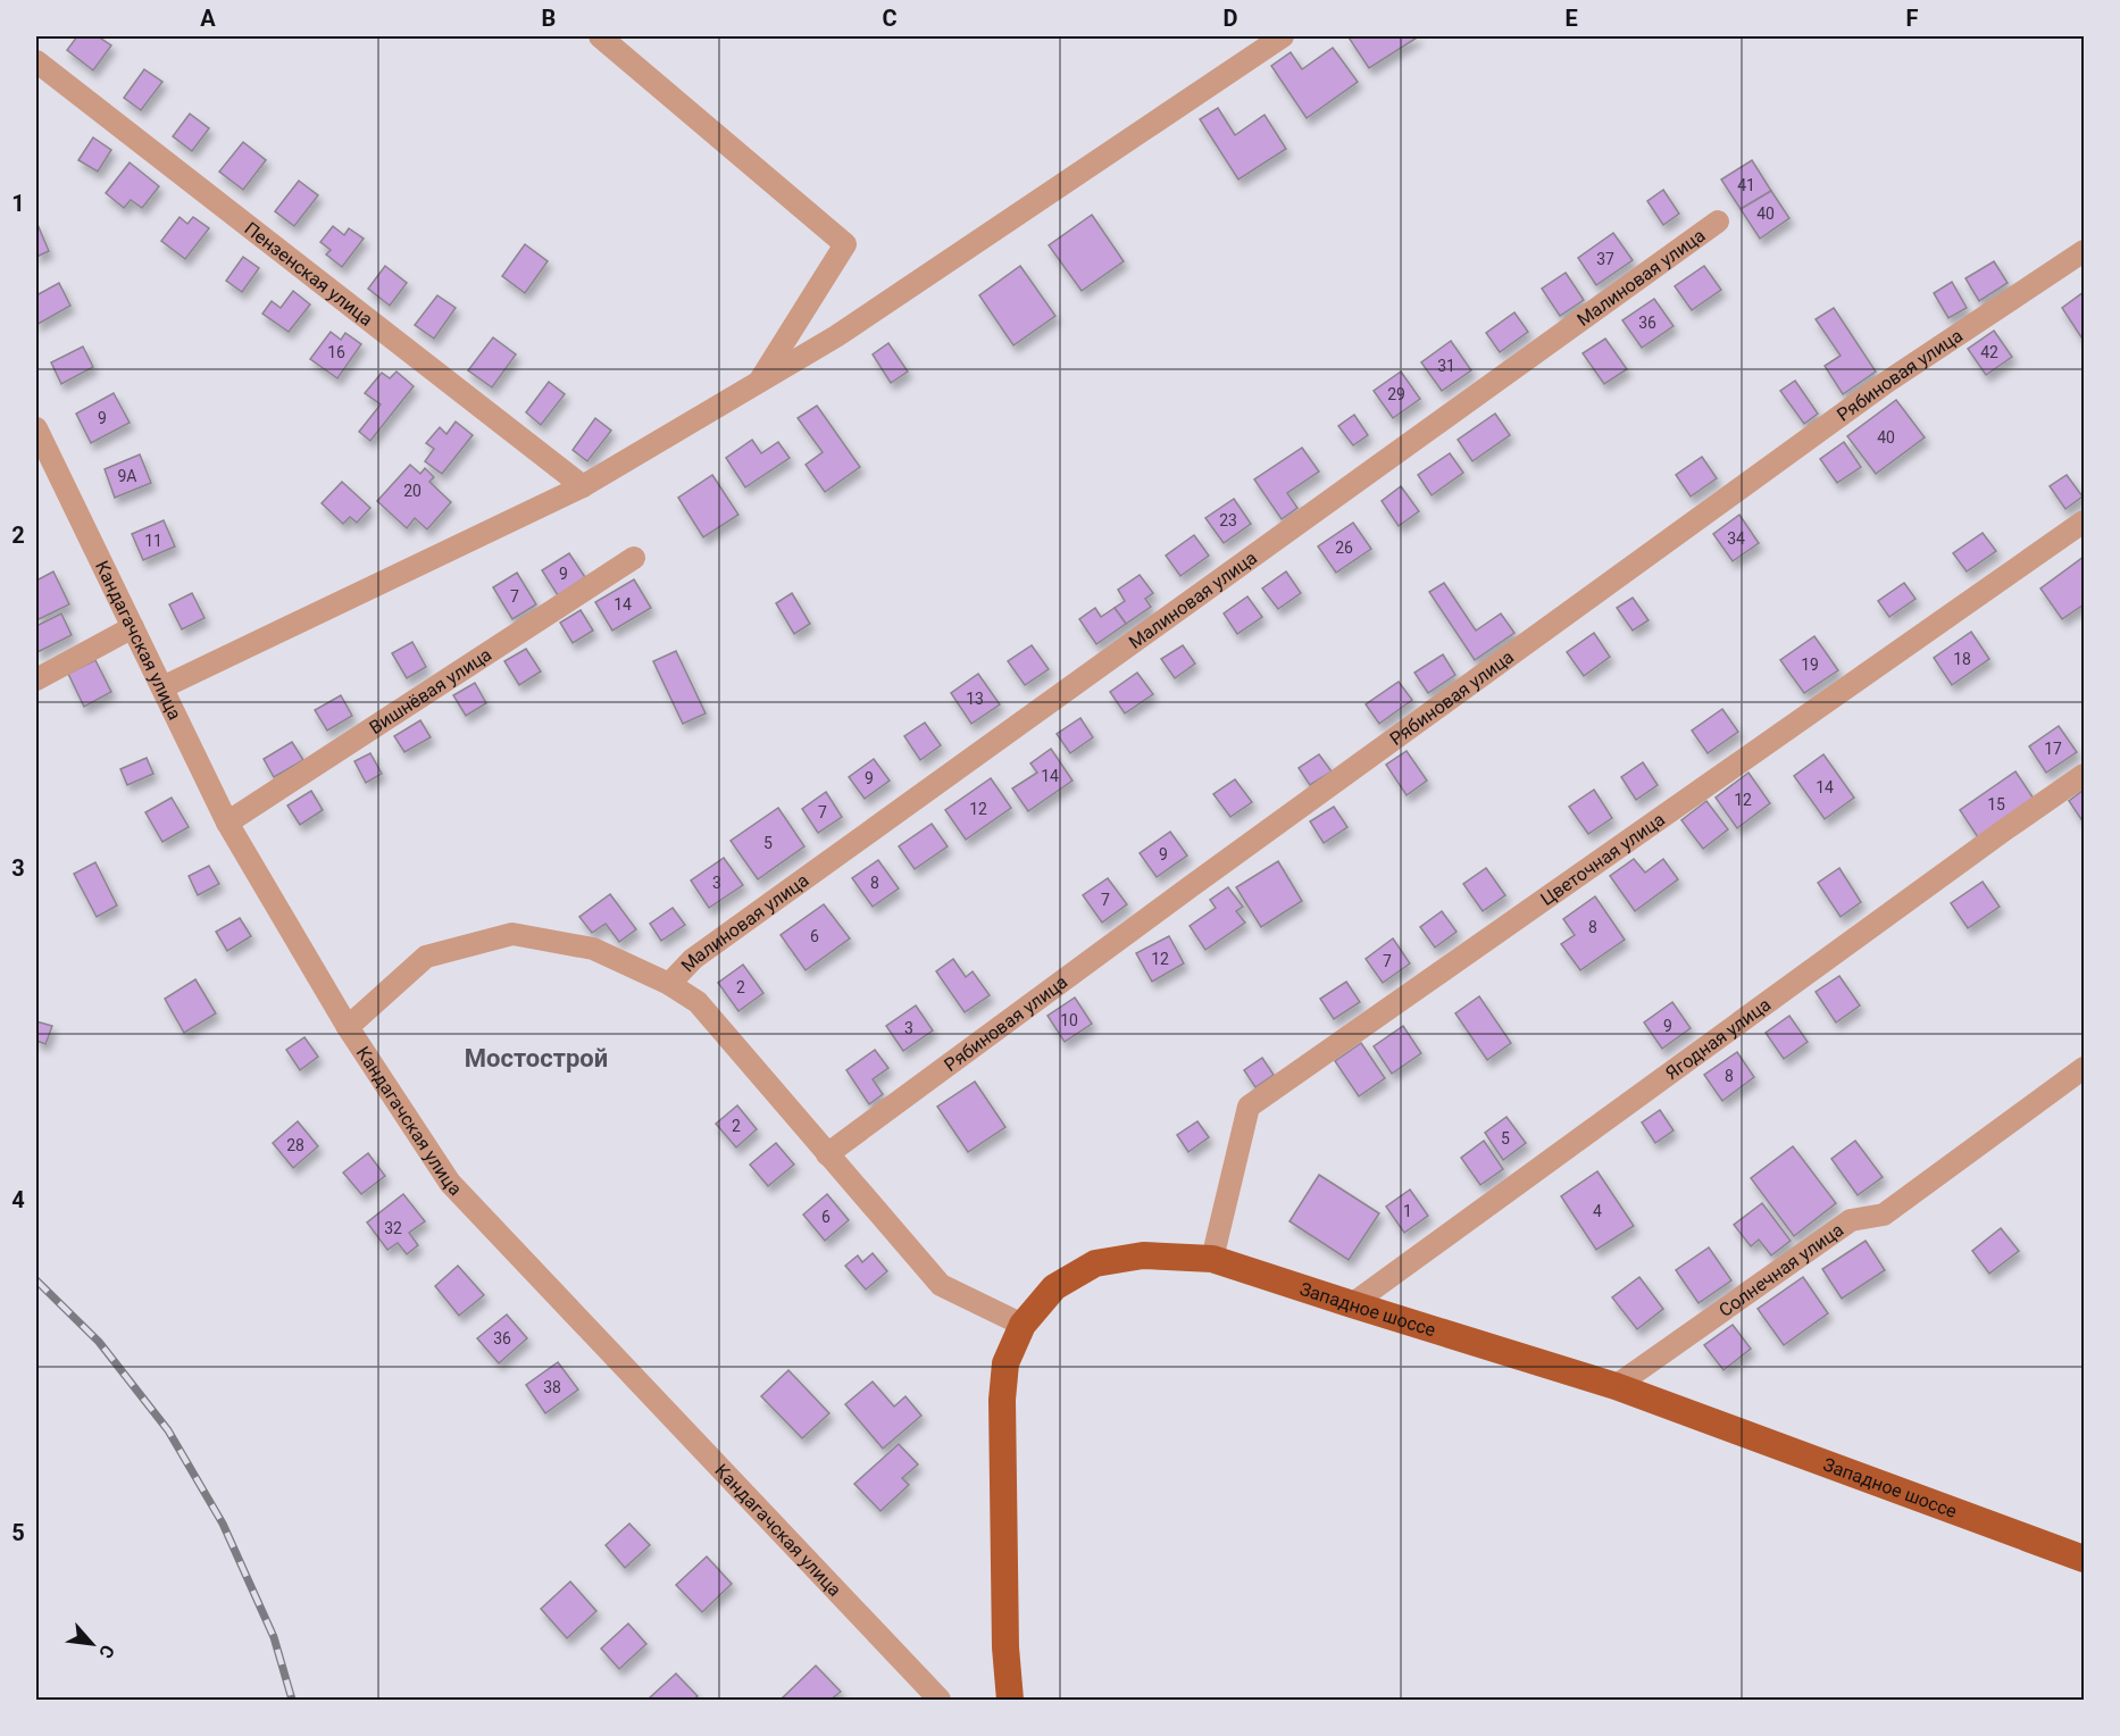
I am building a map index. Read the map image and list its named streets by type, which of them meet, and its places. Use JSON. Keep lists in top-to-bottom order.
{
  "streets": {
    "main road": ["Западное шоссе"],
    "street": [
      "Пензенская улица",
      "Малиновая улица",
      "Рябиновая улица",
      "Кандагачская улица",
      "Вишнёвая улица",
      "Цветочная улица",
      "Ягодная улица",
      "Солнечная улица"
    ]
  },
  "crossings": [
    ["Кандагачская улица", "Вишнёвая улица"],
    ["Цветочная улица", "Западное шоссе"],
    ["Ягодная улица", "Западное шоссе"],
    ["Солнечная улица", "Западное шоссе"]
  ],
  "districts": ["Мостострой"],
  "house_numbers": [
    "41",
    "40",
    "37",
    "36",
    "16",
    "42",
    "31",
    "29",
    "9",
    "40",
    "9А",
    "20",
    "23",
    "34",
    "11",
    "26",
    "9",
    "7",
    "14",
    "18",
    "19",
    "13",
    "17",
    "14",
    "9",
    "14",
    "12",
    "15",
    "12",
    "7",
    "5",
    "9",
    "3",
    "8",
    "7",
    "8",
    "6",
    "12",
    "7",
    "2",
    "10",
    "9",
    "3",
    "8",
    "2",
    "5",
    "28",
    "1",
    "4",
    "6",
    "32",
    "36",
    "38"
  ],
  "north": "bottom right",
  "grid": {
    "columns": [
      "A",
      "B",
      "C",
      "D",
      "E",
      "F"
    ],
    "rows": [
      "1",
      "2",
      "3",
      "4",
      "5"
    ]
  }
}
